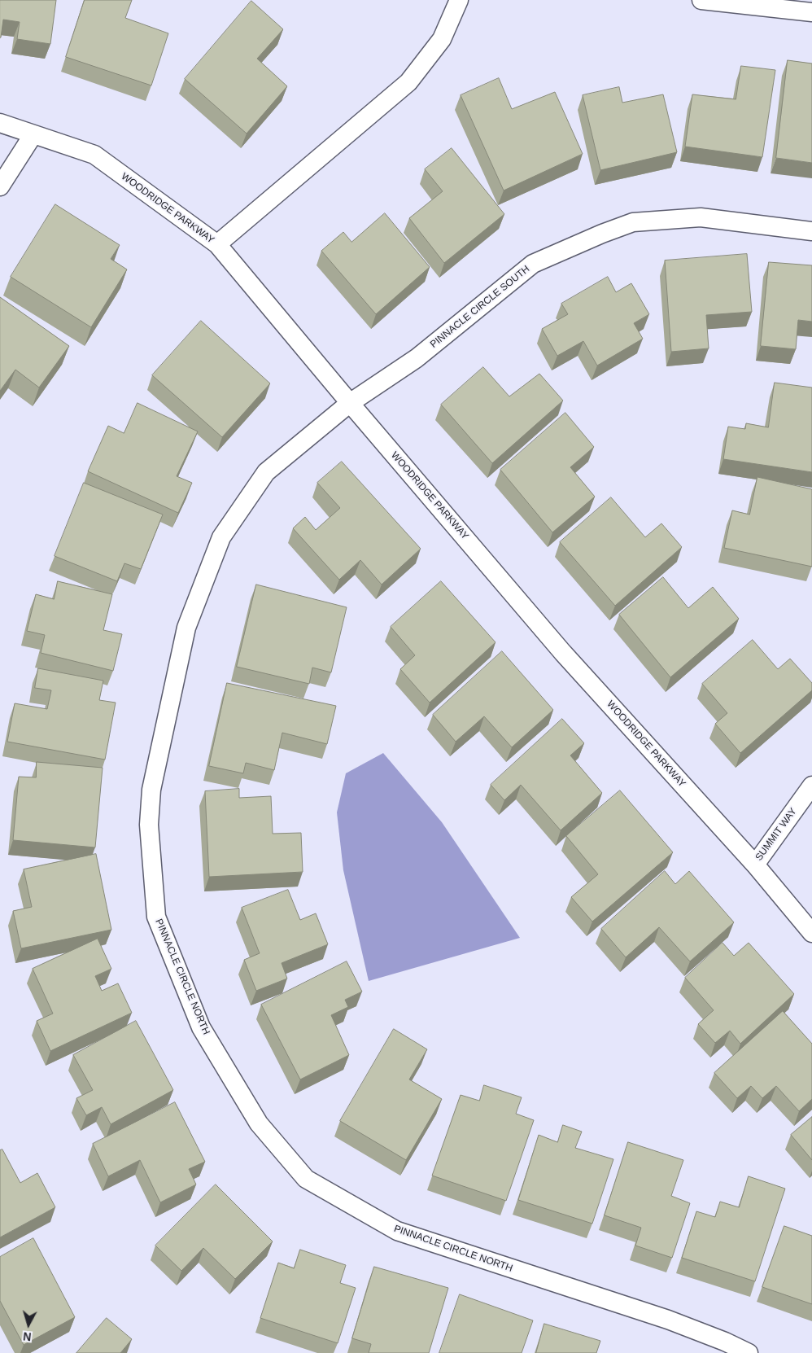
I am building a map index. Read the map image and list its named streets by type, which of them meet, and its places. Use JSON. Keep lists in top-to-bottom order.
{
  "streets": {
    "street": [
      "WOODRIDGE PARKWAY",
      "PINNACLE CIRCLE SOUTH",
      "SUMMIT WAY",
      "PINNACLE CIRCLE NORTH"
    ]
  },
  "crossings": [
    ["WOODRIDGE PARKWAY", "PINNACLE CIRCLE SOUTH"],
    ["WOODRIDGE PARKWAY", "SUMMIT WAY"],
    ["WOODRIDGE PARKWAY", "PINNACLE CIRCLE NORTH"],
    ["PINNACLE CIRCLE SOUTH", "PINNACLE CIRCLE NORTH"]
  ],
  "north": "bottom"
}
